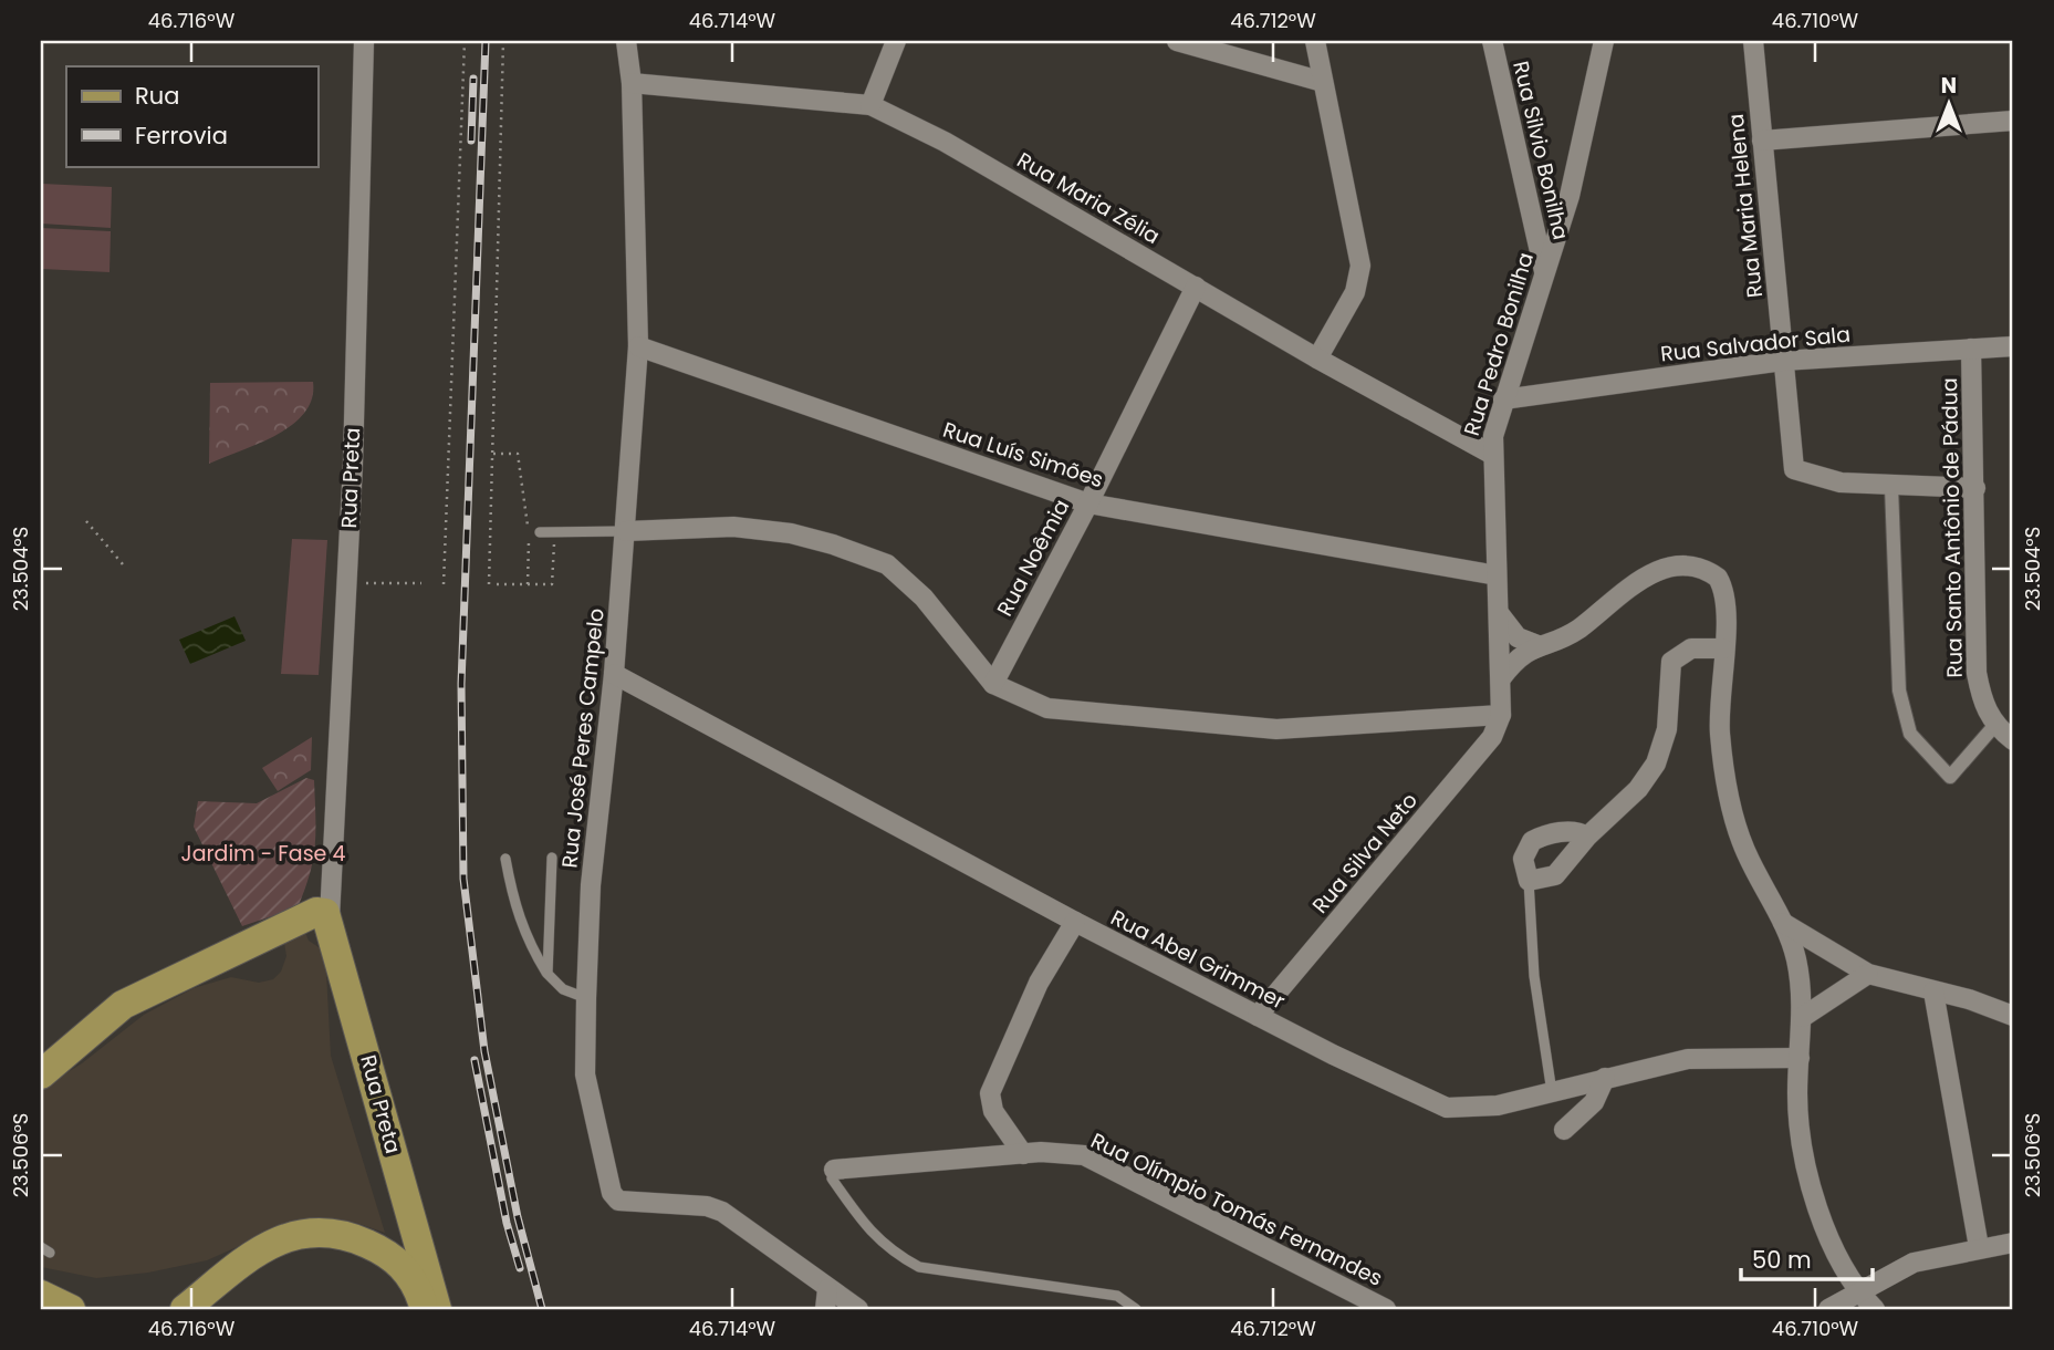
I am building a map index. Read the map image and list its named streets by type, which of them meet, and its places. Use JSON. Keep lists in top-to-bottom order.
{
  "streets": {
    "main road": ["Rua Preta"],
    "street": [
      "Rua Silvio Bonilha",
      "Rua Maria Zélia",
      "Rua Maria Helena",
      "Rua Pedro Bonilha",
      "Rua Salvador Sala",
      "Rua Luís Simões",
      "Rua Santo Antônio de Pádua",
      "Rua Noêmia",
      "Rua José Peres Campelo",
      "Rua Silva Neto",
      "Rua Abel Grimmer",
      "Rua Olímpio Tomás Fernandes"
    ]
  },
  "crossings": [
    ["Rua Silvio Bonilha", "Rua Pedro Bonilha"],
    ["Rua Maria Zélia", "Rua Pedro Bonilha"],
    ["Rua Maria Zélia", "Rua Noêmia"],
    ["Rua Maria Zélia", "Rua José Peres Campelo"],
    ["Rua Maria Helena", "Rua Salvador Sala"],
    ["Rua Pedro Bonilha", "Rua Salvador Sala"],
    ["Rua Pedro Bonilha", "Rua Luís Simões"],
    ["Rua Pedro Bonilha", "Rua Silva Neto"],
    ["Rua Salvador Sala", "Rua Santo Antônio de Pádua"],
    ["Rua Luís Simões", "Rua Noêmia"],
    ["Rua Luís Simões", "Rua José Peres Campelo"],
    ["Rua José Peres Campelo", "Rua Abel Grimmer"],
    ["Rua Silva Neto", "Rua Abel Grimmer"]
  ],
  "parks": ["Jardim - Fase 4"],
  "legend": ["Rua", "Ferrovia"],
  "scale_bar": "50 m",
  "north": "top",
  "coordinates": [
    "46.716°W",
    "46.714°W",
    "46.712°W",
    "46.710°W",
    "23.504°S",
    "23.506°S"
  ]
}
